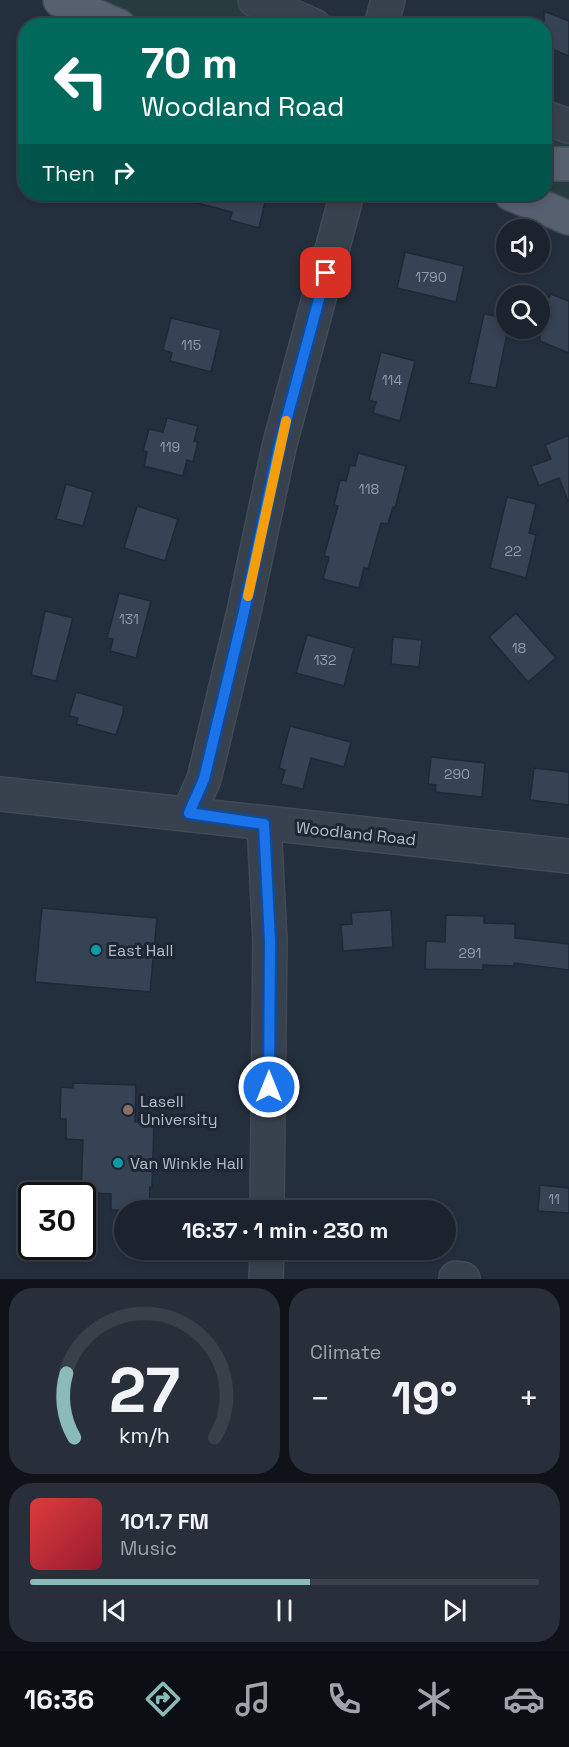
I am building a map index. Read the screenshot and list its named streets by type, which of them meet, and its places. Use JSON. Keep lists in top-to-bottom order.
{
  "streets": {
    "street": ["Woodland Road"]
  },
  "places": ["East Hall", "Lasell University", "Van Winkle Hall"],
  "house_numbers": [
    "1790",
    "115",
    "114",
    "119",
    "118",
    "22",
    "131",
    "18",
    "132",
    "290",
    "291",
    "11"
  ],
  "page": {
    "turn": ["70 m", "Woodland Road"],
    "then": "Then",
    "limit": "30",
    "trip": "16:37 · 1 min · 230 m",
    "tile": "Climate",
    "heat": ["−", "19°", "+"],
    "song": ["101.7 FM", "Music"],
    "tabs": "16:36",
    "gauge": ["27", "km/h"]
  }
}
